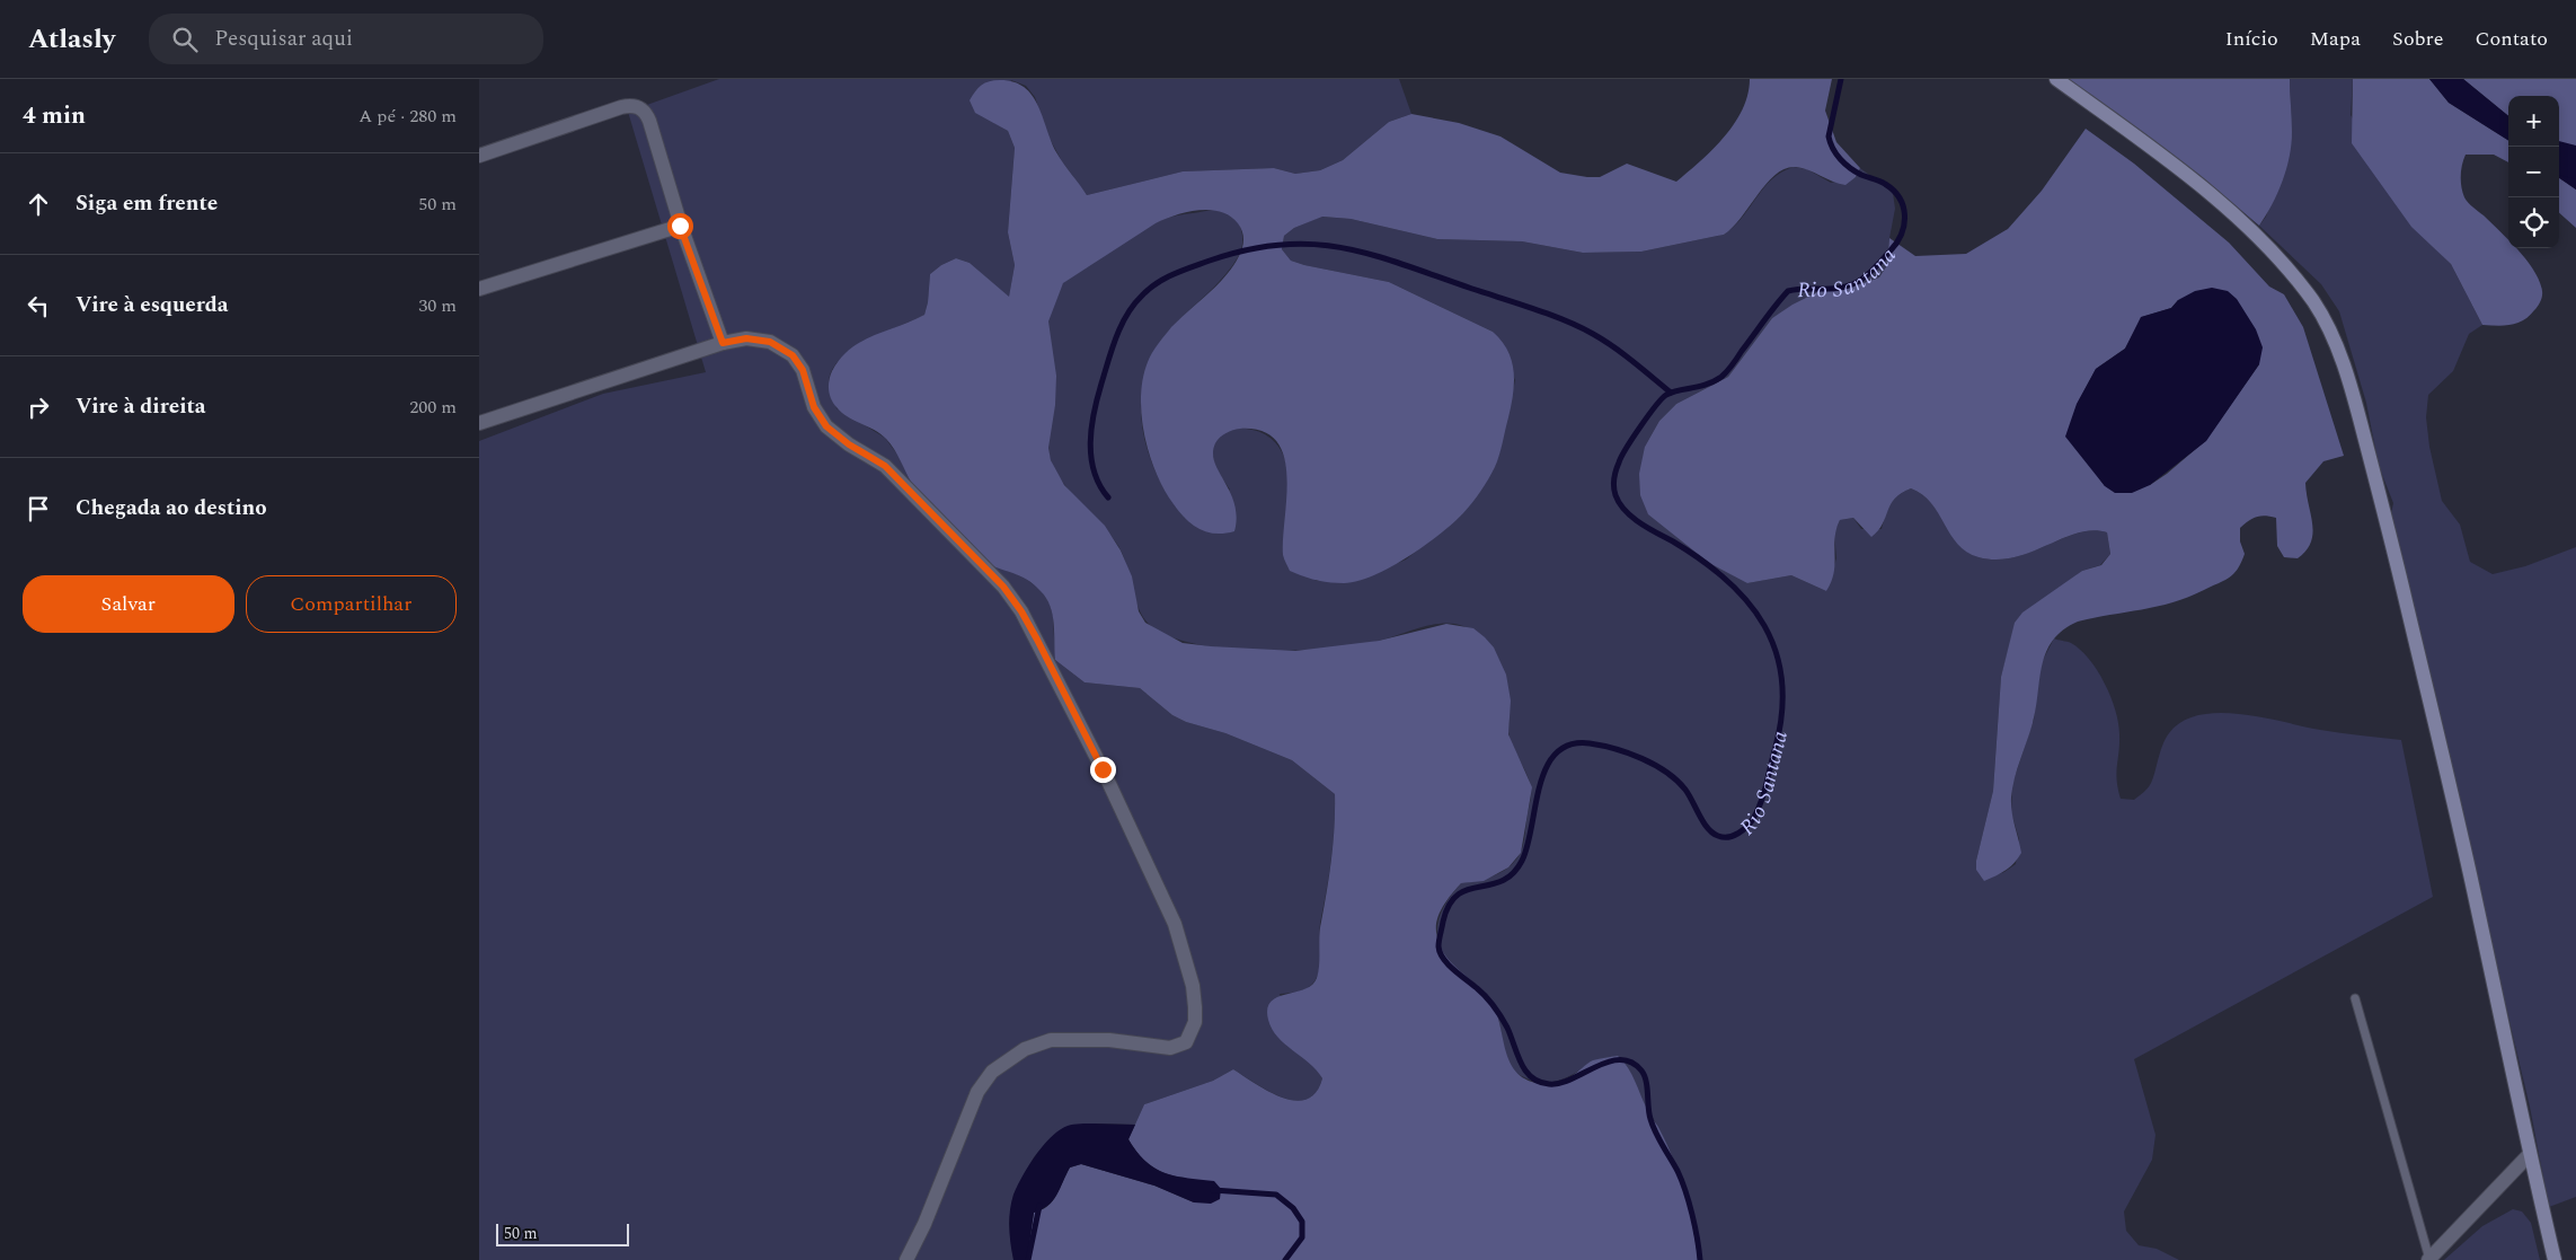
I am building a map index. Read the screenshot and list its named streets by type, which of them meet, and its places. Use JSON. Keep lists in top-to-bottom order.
{
  "water": ["Rio Santana"],
  "scale_bar": "50 m",
  "page": {
    "header": "Atlasly",
    "search": "Pesquisar aqui",
    "nav": [
      "Início",
      "Mapa",
      "Sobre",
      "Contato"
    ],
    "heading": ["4 min", "A pé · 280 m"],
    "map_buttons": ["+", "−"],
    "list": [
      ["Siga em frente", "50 m"],
      ["Vire à esquerda", "30 m"],
      ["Vire à direita", "200 m"],
      "Chegada ao destino"
    ],
    "buttons": ["Salvar", "Compartilhar"],
    "scale": "50 m"
  }
}
